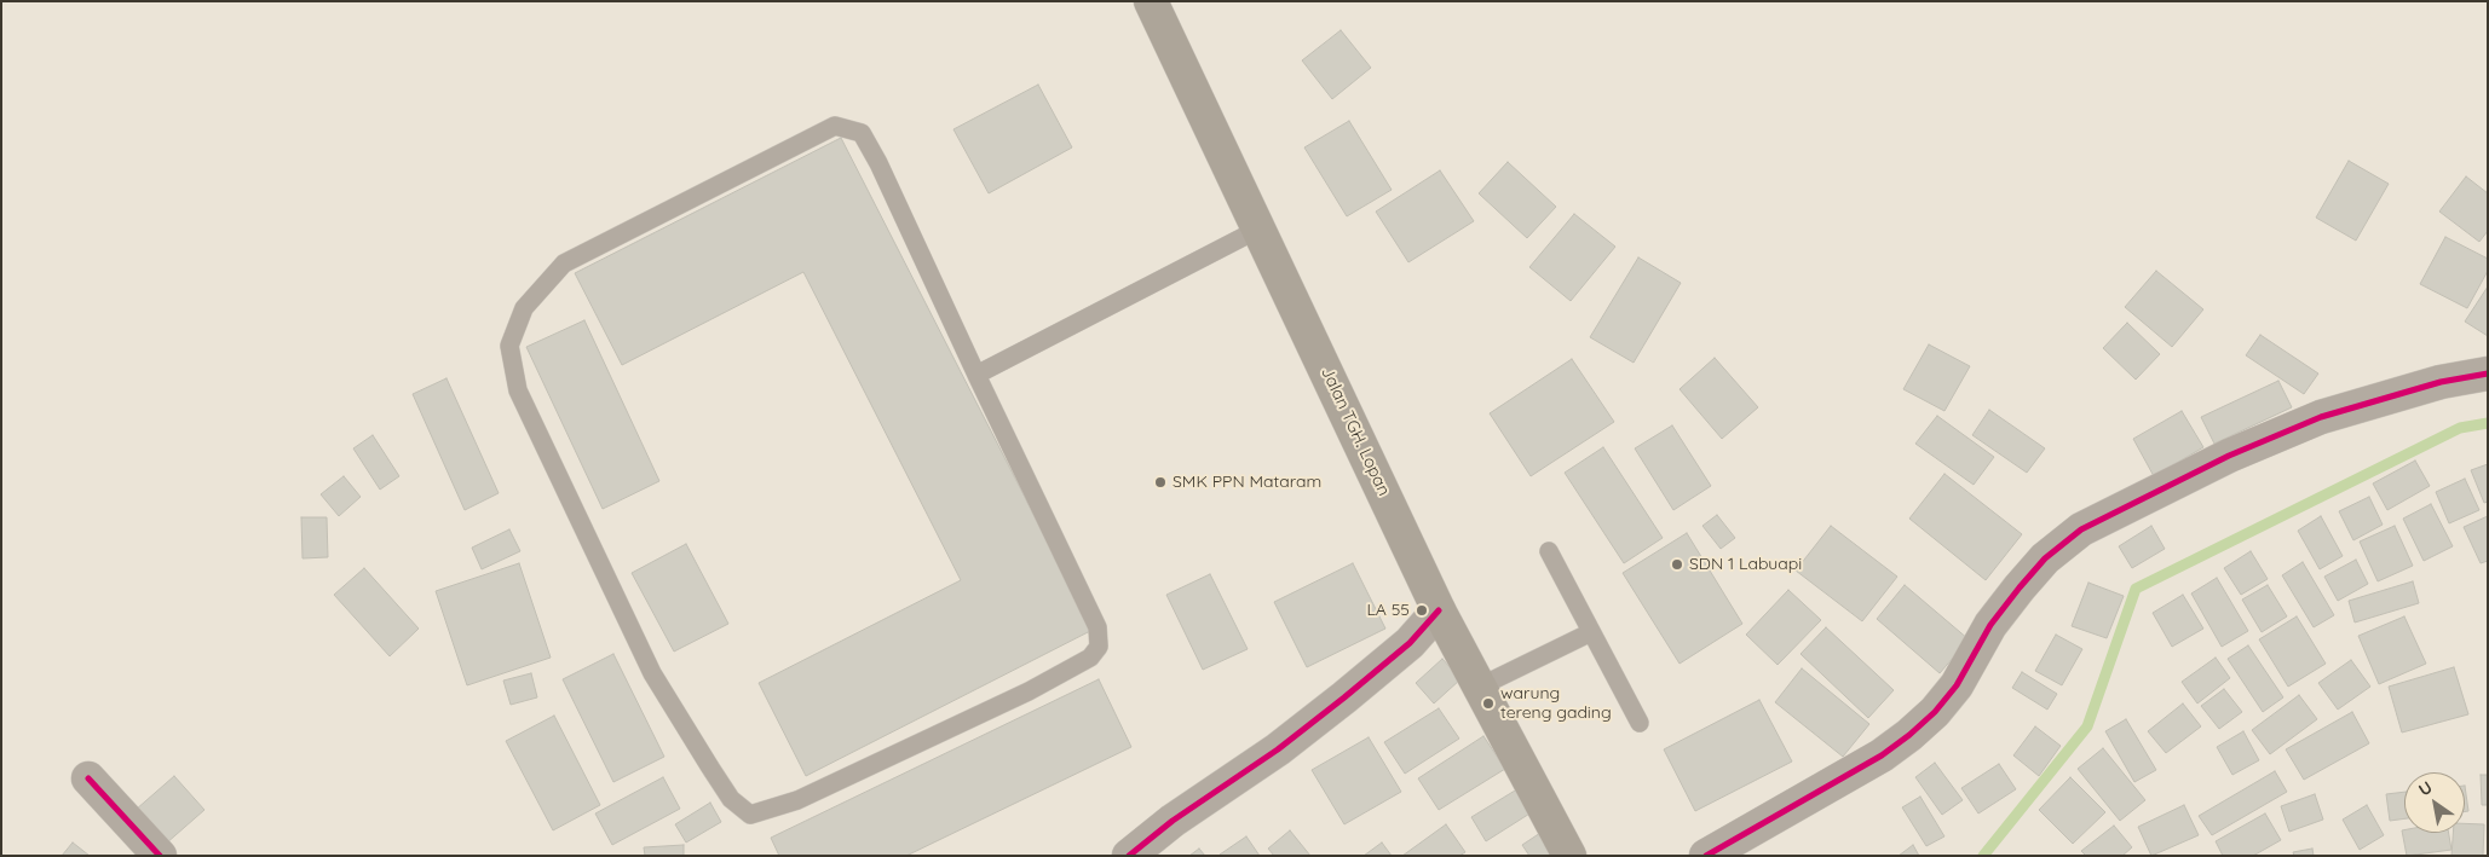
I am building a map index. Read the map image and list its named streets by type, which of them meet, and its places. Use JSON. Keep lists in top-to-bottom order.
{
  "streets": {
    "highway": ["Jalan TGH. Lopan"]
  },
  "places": [
    "SMK PPN Mataram",
    "SDN 1 Labuapi",
    "LA 55",
    "warung tereng gading"
  ],
  "north": "top left"
}
